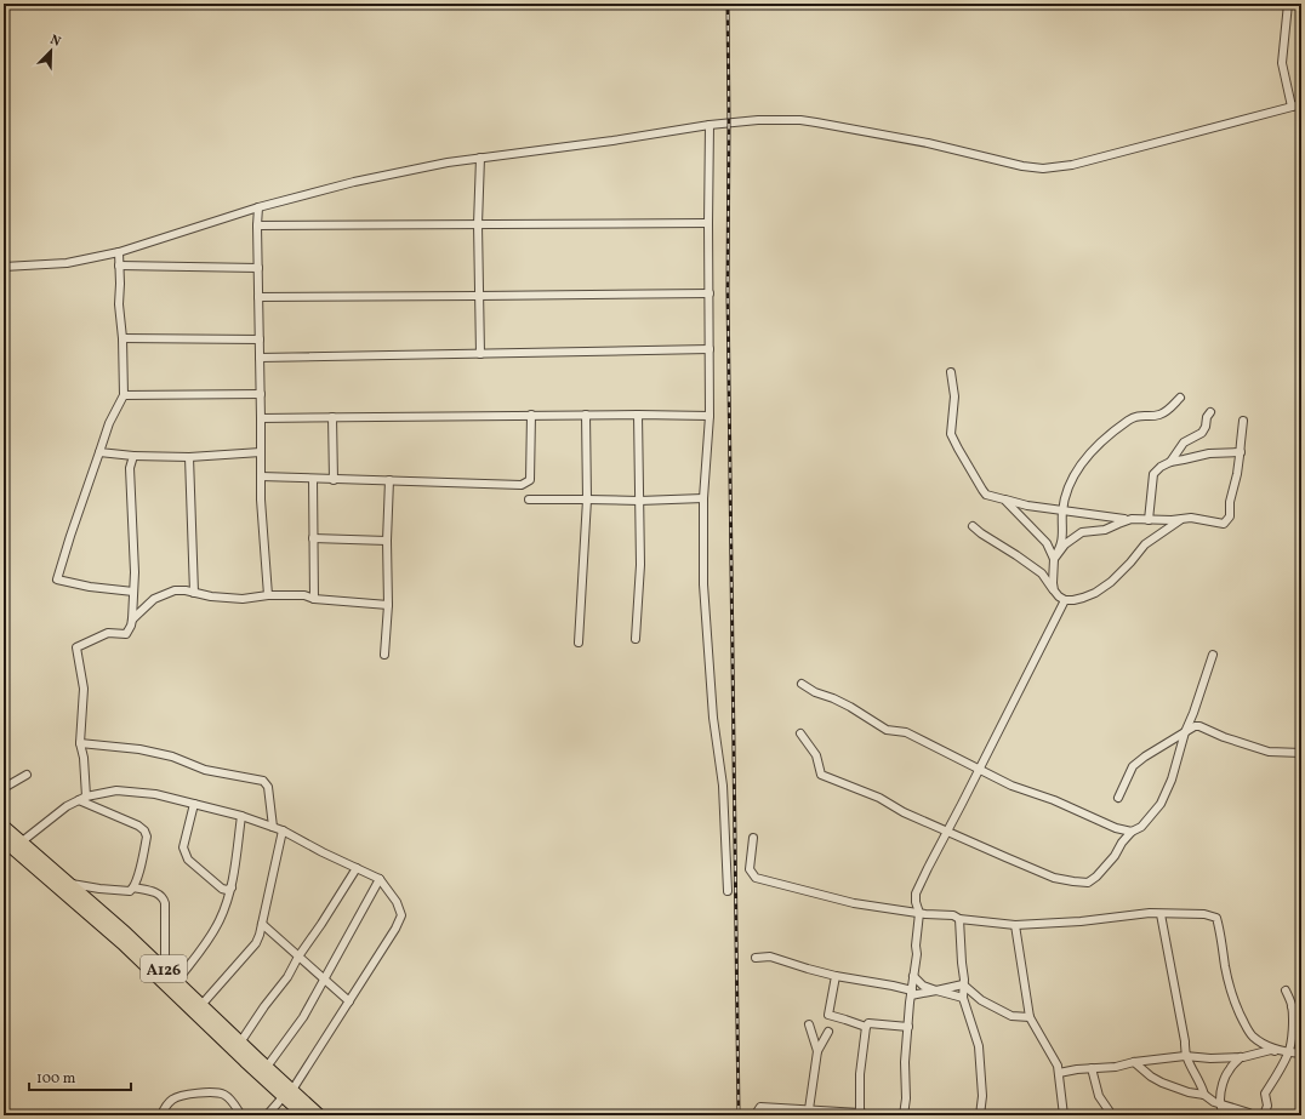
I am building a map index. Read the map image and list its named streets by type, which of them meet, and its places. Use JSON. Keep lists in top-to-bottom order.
{
  "streets": {
    "highway": ["A126"]
  },
  "scale_bar": "100 m",
  "north": "top right"
}
